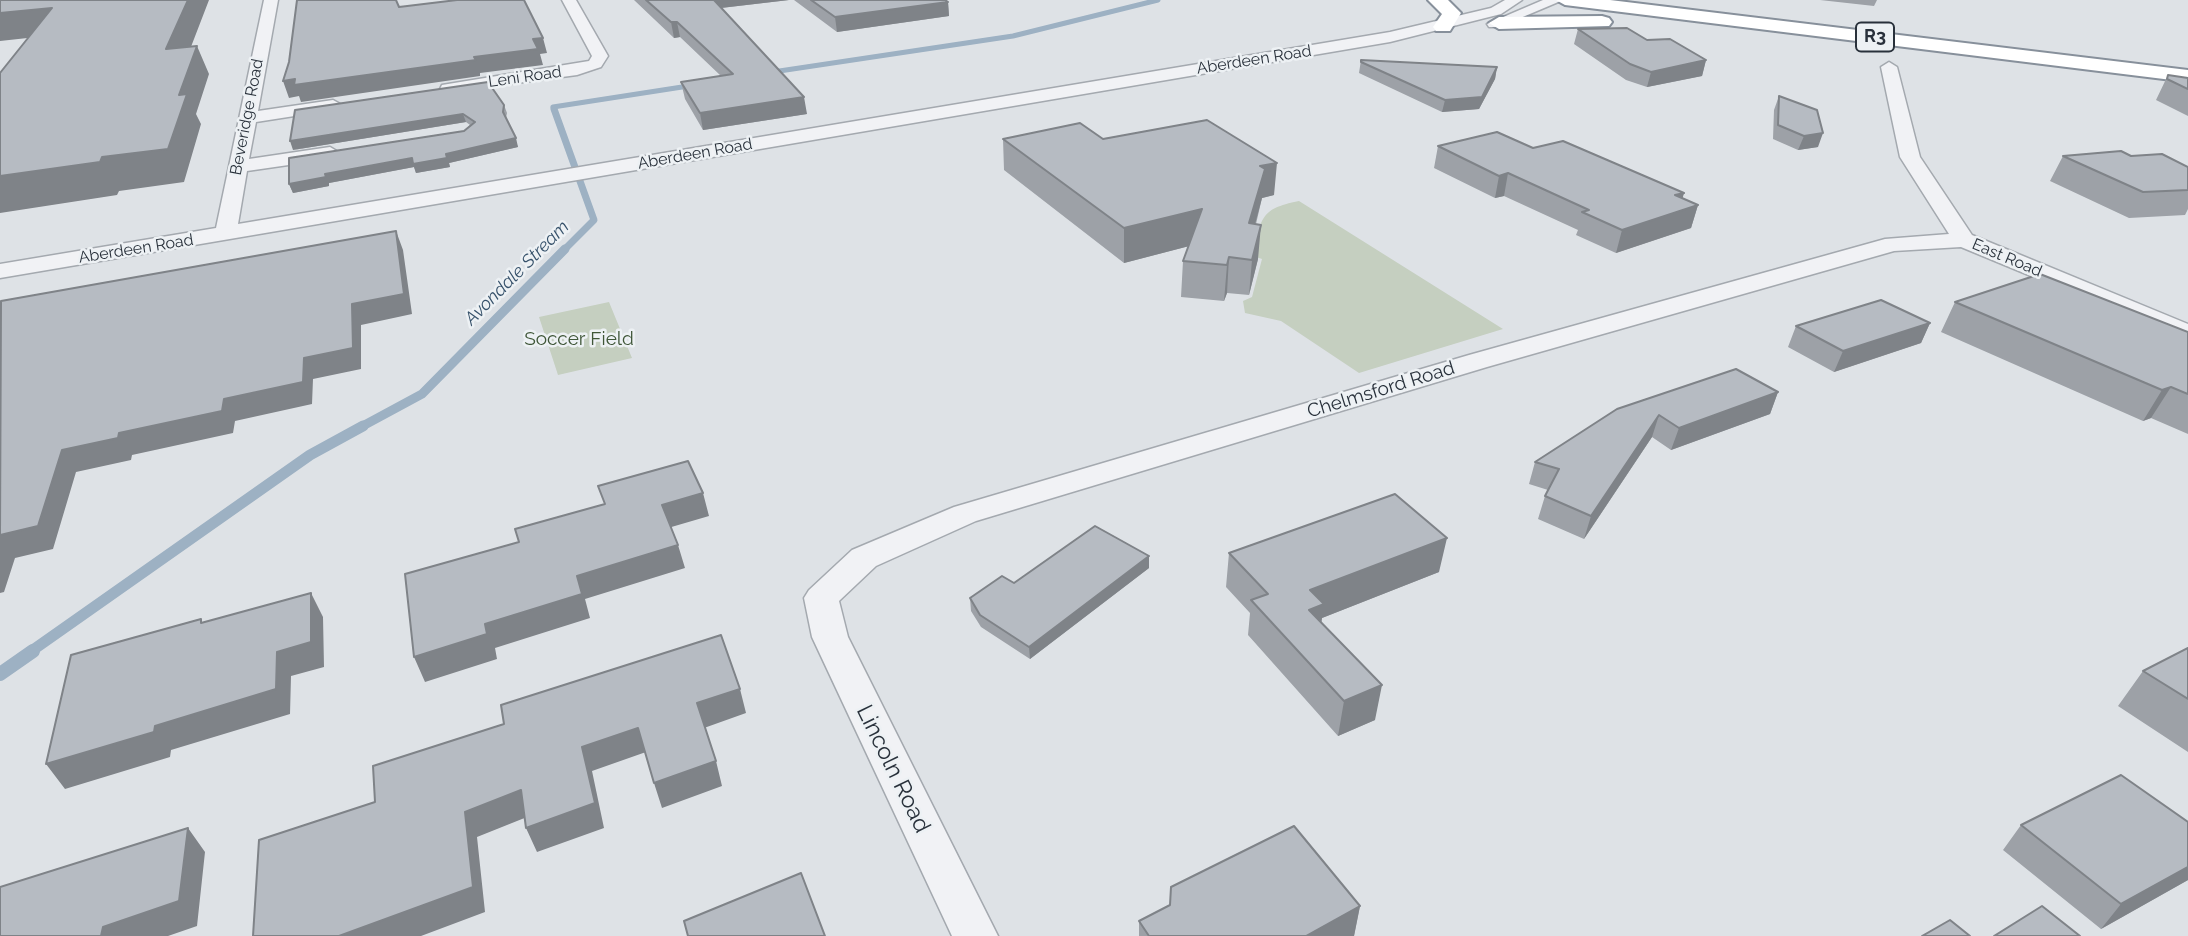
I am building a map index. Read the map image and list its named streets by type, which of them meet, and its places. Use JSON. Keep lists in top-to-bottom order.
{
  "streets": {
    "highway": ["R3"],
    "street": [
      "Aberdeen Road",
      "Leni Road",
      "Beveridge Road",
      "East Road",
      "Chelmsford Road",
      "Lincoln Road"
    ]
  },
  "crossings": [
    ["Aberdeen Road", "Beveridge Road"],
    ["East Road", "Chelmsford Road"],
    ["Chelmsford Road", "Lincoln Road"]
  ],
  "water": ["Avondale Stream"],
  "parks": ["Soccer Field"]
}
